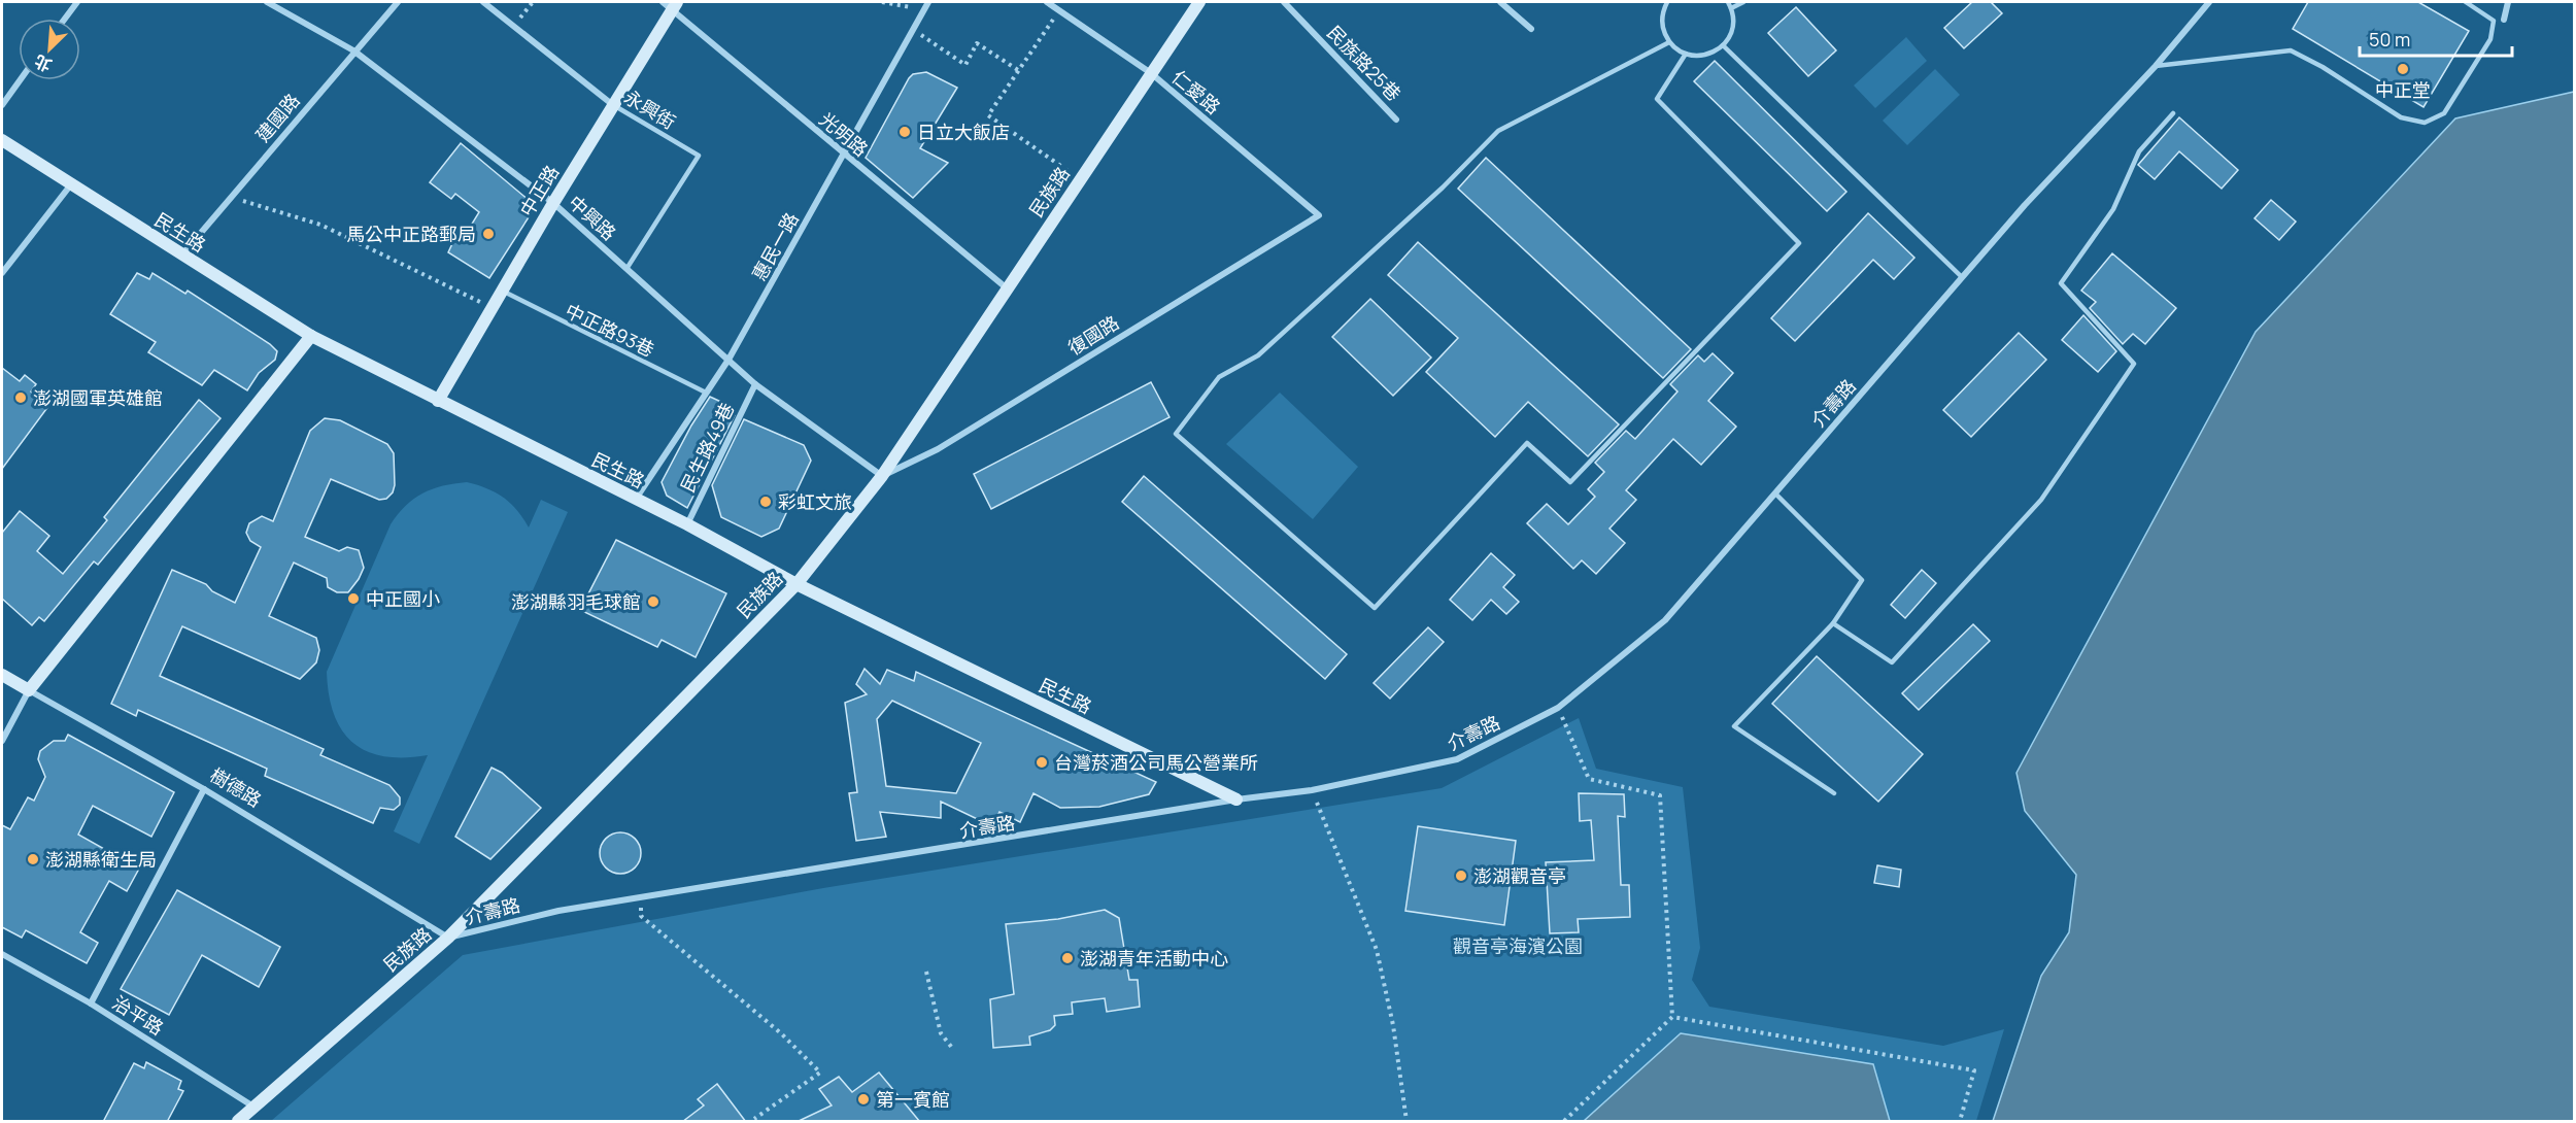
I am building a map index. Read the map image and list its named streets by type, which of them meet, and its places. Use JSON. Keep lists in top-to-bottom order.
{
  "streets": {
    "main road": [
      "中正路",
      "民族路",
      "民生路",
      "樹德路"
    ],
    "street": [
      "民族路25巷",
      "仁愛路",
      "永興街",
      "建國路",
      "光明路",
      "中興路",
      "惠民一路",
      "復國路",
      "介壽路",
      "民生路49巷",
      "治平路"
    ],
    "lane": ["中正路93巷"]
  },
  "crossings": [
    ["仁愛路", "民族路"],
    ["仁愛路", "復國路"],
    ["永興街", "中正路"],
    ["永興街", "中興路"],
    ["建國路", "中興路"],
    ["建國路", "民生路"],
    ["光明路", "中正路"],
    ["光明路", "民族路"],
    ["光明路", "惠民一路"],
    ["中正路", "中興路"],
    ["中正路", "民生路"],
    ["中正路", "中正路93巷"],
    ["民族路", "中興路"],
    ["民族路", "民生路"],
    ["民族路", "復國路"],
    ["民族路", "介壽路"],
    ["民族路", "樹德路"],
    ["民族路", "治平路"],
    ["中興路", "惠民一路"],
    ["中興路", "復國路"],
    ["中興路", "民生路49巷"],
    ["民生路", "惠民一路"],
    ["民生路", "介壽路"],
    ["民生路", "民生路49巷"],
    ["惠民一路", "中正路93巷"],
    ["介壽路", "樹德路"]
  ],
  "parks": ["觀音亭海濱公園"],
  "places": [
    "中正堂",
    "日立大飯店",
    "馬公中正路郵局",
    "澎湖國軍英雄館",
    "彩虹文旅",
    "中正國小",
    "澎湖縣羽毛球館",
    "台灣菸酒公司馬公營業所",
    "澎湖縣衛生局",
    "澎湖觀音亭",
    "澎湖青年活動中心",
    "第一賓館"
  ],
  "scale_bar": "50 m",
  "north": "bottom left"
}
